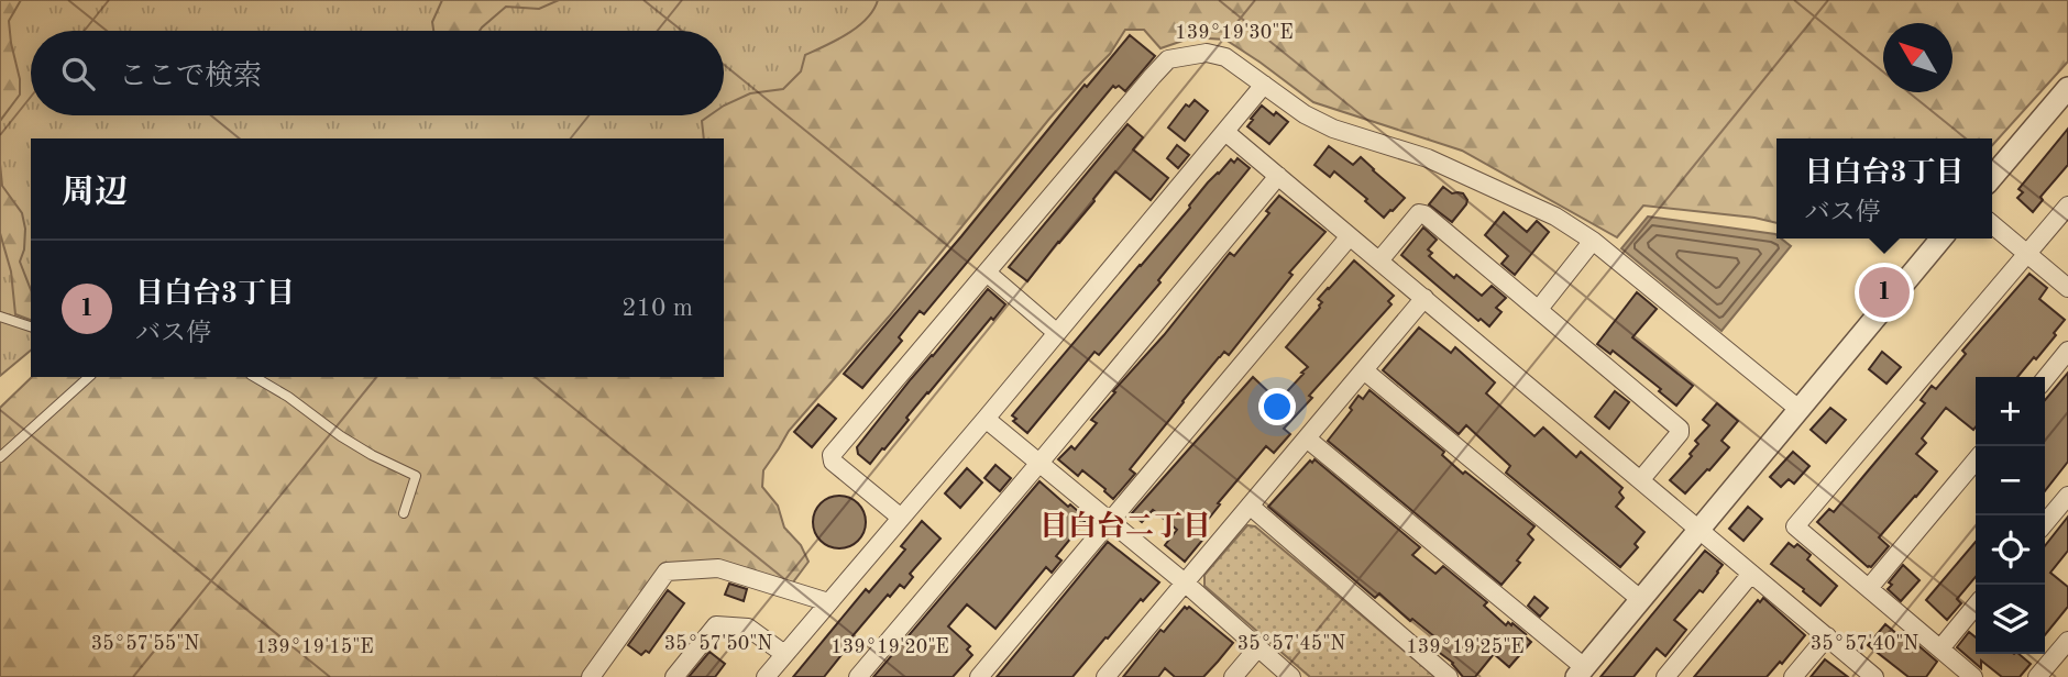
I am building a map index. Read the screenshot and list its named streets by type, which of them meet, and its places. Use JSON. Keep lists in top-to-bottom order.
{
  "districts": ["目白台二丁目"],
  "north": "top left",
  "page": {
    "search": "ここで検索",
    "popup": ["目白台3丁目", "バス停"],
    "heading": "周辺",
    "list": [
      {
        "mark": "1",
        "name": "目白台3丁目",
        "note": "バス停",
        "value": "210 m"
      }
    ],
    "pins": "1",
    "map_buttons": ["+", "−"]
  },
  "coordinates": [
    "139°19'30\"E",
    "35°57'55\"N",
    "35°57'50\"N",
    "35°57'45\"N",
    "35°57'40\"N",
    "139°19'15\"E",
    "139°19'20\"E",
    "139°19'25\"E"
  ]
}
